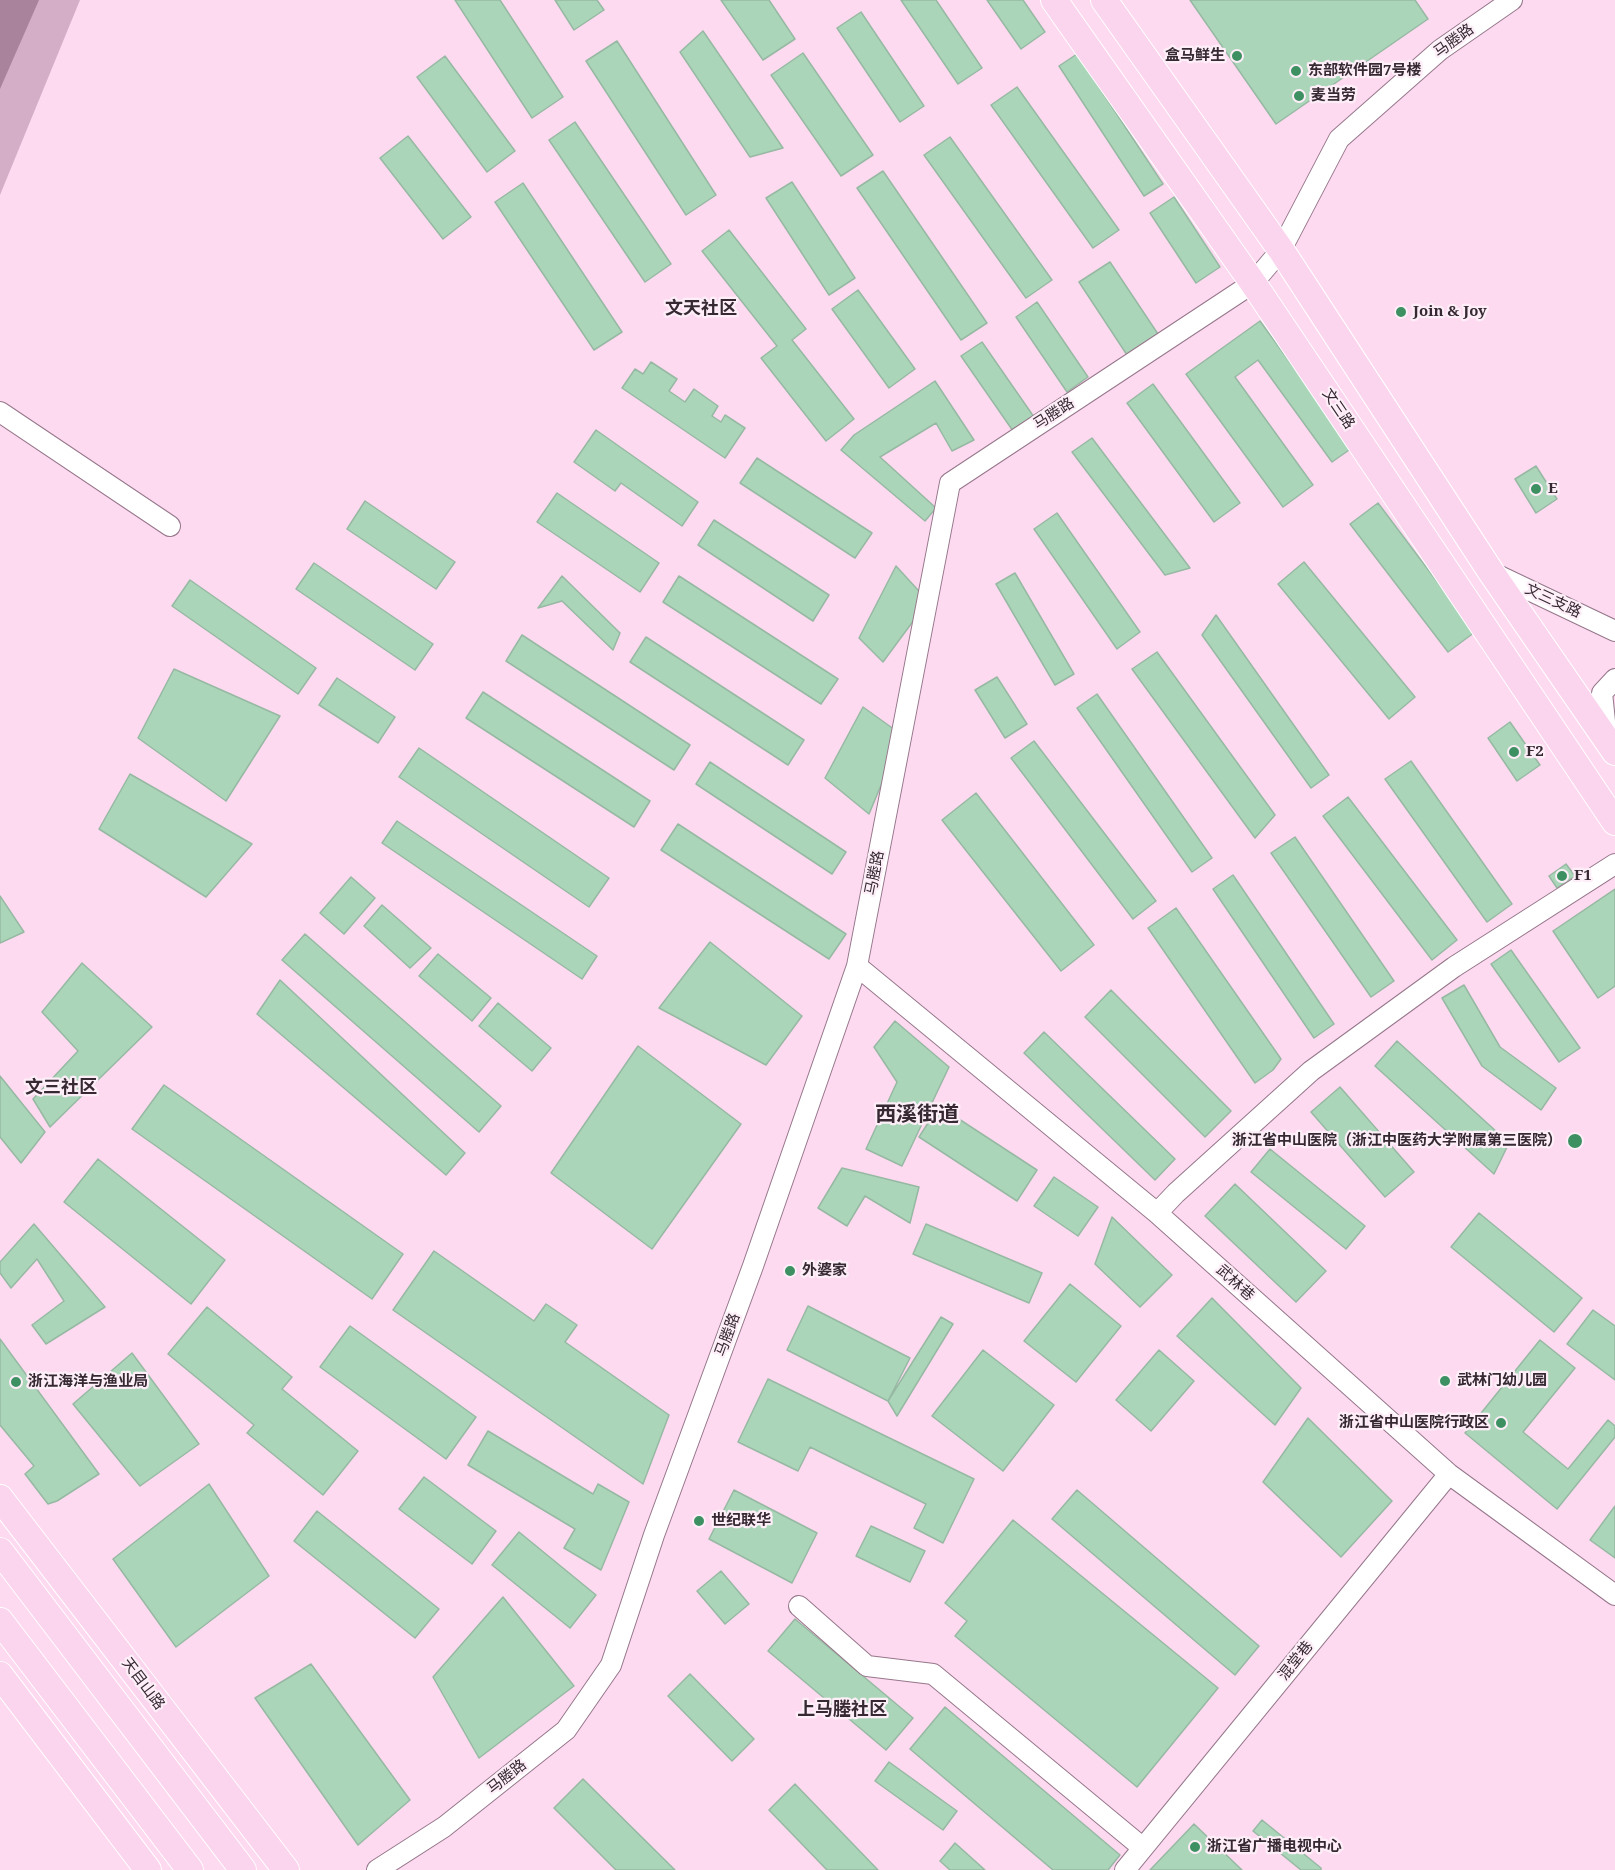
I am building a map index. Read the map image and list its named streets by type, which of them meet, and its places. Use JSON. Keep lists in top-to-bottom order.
{
  "streets": {
    "main road": ["文三路", "天目山路"],
    "street": [
      "马塍路",
      "文三支路",
      "武林巷",
      "混堂巷"
    ]
  },
  "crossings": [
    ["马塍路", "文三路"],
    ["马塍路", "武林巷"],
    ["武林巷", "混堂巷"]
  ],
  "districts": [
    "文天社区",
    "文三社区",
    "西溪街道",
    "上马塍社区"
  ],
  "places": [
    "盒马鲜生",
    "东部软件园7号楼",
    "麦当劳",
    "Join & Joy",
    "E",
    "F2",
    "F1",
    "浙江省中山医院（浙江中医药大学附属第三医院）",
    "外婆家",
    "武林门幼儿园",
    "浙江海洋与渔业局",
    "浙江省中山医院行政区",
    "世纪联华",
    "浙江省广播电视中心"
  ]
}
